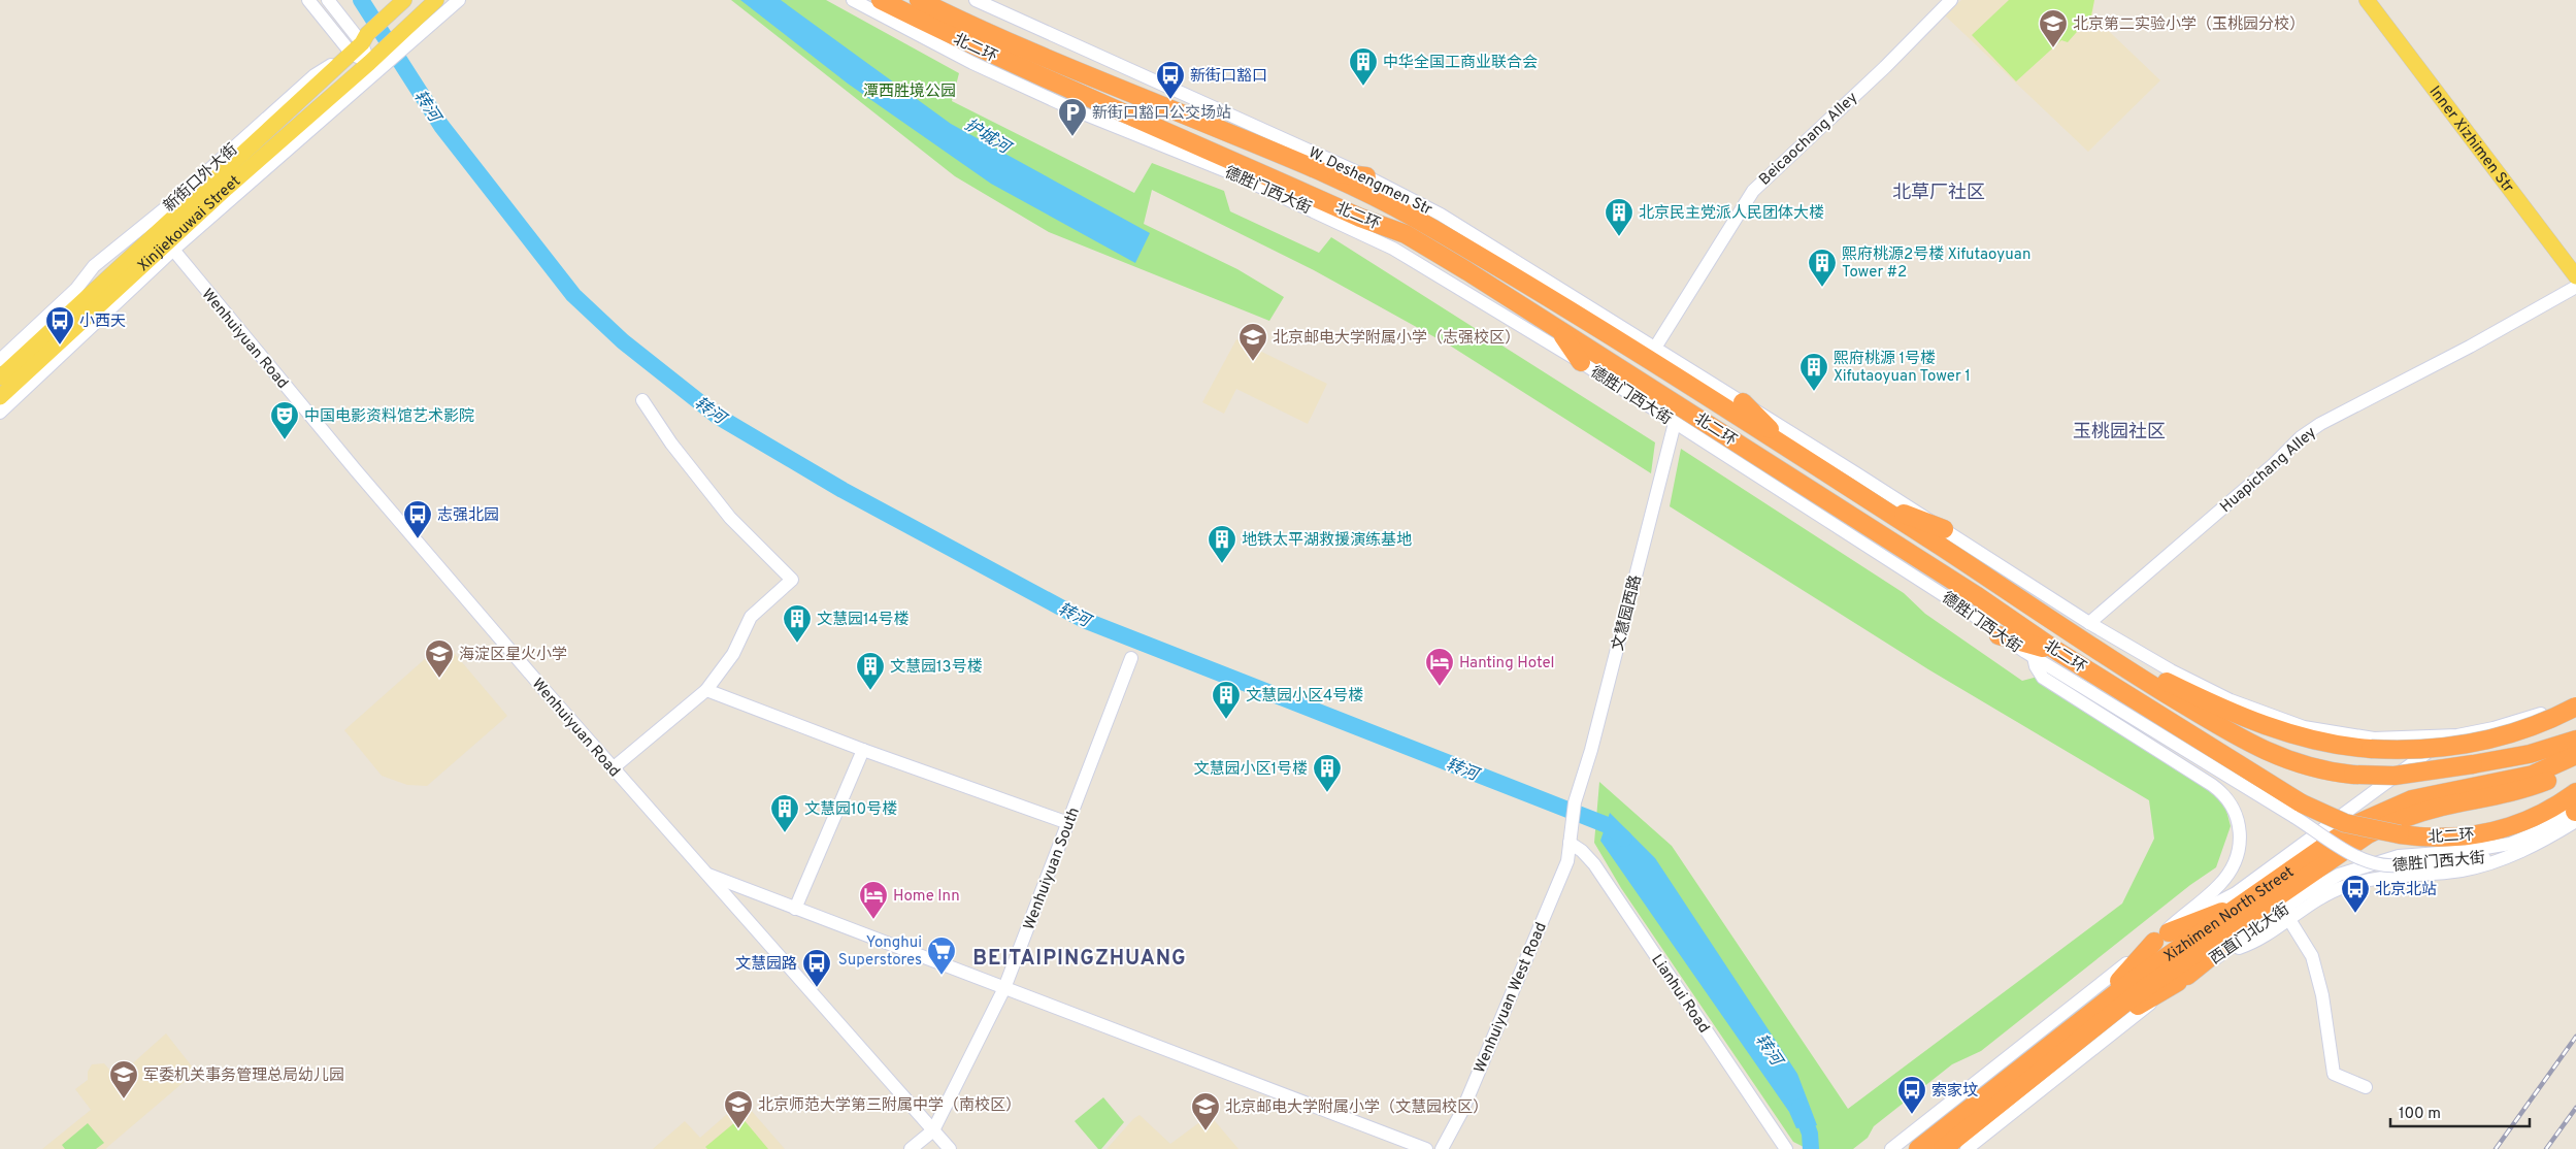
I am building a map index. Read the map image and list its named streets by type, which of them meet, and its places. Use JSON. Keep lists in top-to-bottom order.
{
  "streets": {
    "highway": ["北二环", "Xizhimen North Street"],
    "main road": ["Inner Xizhimen Str", "新街口外大街", "Xinjiekouwai Street"],
    "street": [
      "Beicaochang Alley",
      "W. Deshengmen Str",
      "德胜门西大街",
      "Wenhuiyuan Road",
      "Huapichang Alley",
      "文慧园西路",
      "Wenhuiyuan South",
      "西直门北大街",
      "Lianhui Road",
      "Wenhuiyuan West Road"
    ]
  },
  "crossings": [
    ["北二环", "德胜门西大街"],
    ["Beicaochang Alley", "W. Deshengmen Str"],
    ["新街口外大街", "Xinjiekouwai Street"],
    ["德胜门西大街", "文慧园西路"],
    ["Xinjiekouwai Street", "Wenhuiyuan Road"],
    ["Wenhuiyuan Road", "Wenhuiyuan South"],
    ["文慧园西路", "Wenhuiyuan West Road"],
    ["Lianhui Road", "Wenhuiyuan West Road"]
  ],
  "districts": ["北草厂社区", "玉桃园社区", "BEITAIPINGZHUANG"],
  "water": ["转河", "护城河"],
  "parks": ["潭西胜境公园"],
  "places": {
    "school or university": [
      "北京第二实验小学（玉桃园分校）",
      "北京邮电大学附属小学（志强校区）",
      "海淀区星火小学",
      "军委机关事务管理总局幼儿园",
      "北京师范大学第三附属中学（南校区）",
      "北京邮电大学附属小学（文慧园校区）"
    ],
    "building": [
      "中华全国工商业联合会",
      "北京民主党派人民团体大楼",
      "熙府桃源2号楼 Xifutaoyuan Tower #2",
      "熙府桃源 1号楼 Xifutaoyuan Tower 1",
      "地铁太平湖救援演练基地",
      "文慧园14号楼",
      "文慧园13号楼",
      "文慧园小区4号楼",
      "文慧园小区1号楼",
      "文慧园10号楼"
    ],
    "bus stop": [
      "新街口豁口",
      "小西天",
      "志强北园",
      "北京北站",
      "文慧园路",
      "索家坟"
    ],
    "parking": ["新街口豁口公交场站"],
    "theatre": ["中国电影资料馆艺术影院"],
    "hotel": ["Hanting Hotel", "Home Inn"],
    "supermarket": ["Yonghui Superstores"]
  },
  "scale_bar": "100 m"
}
